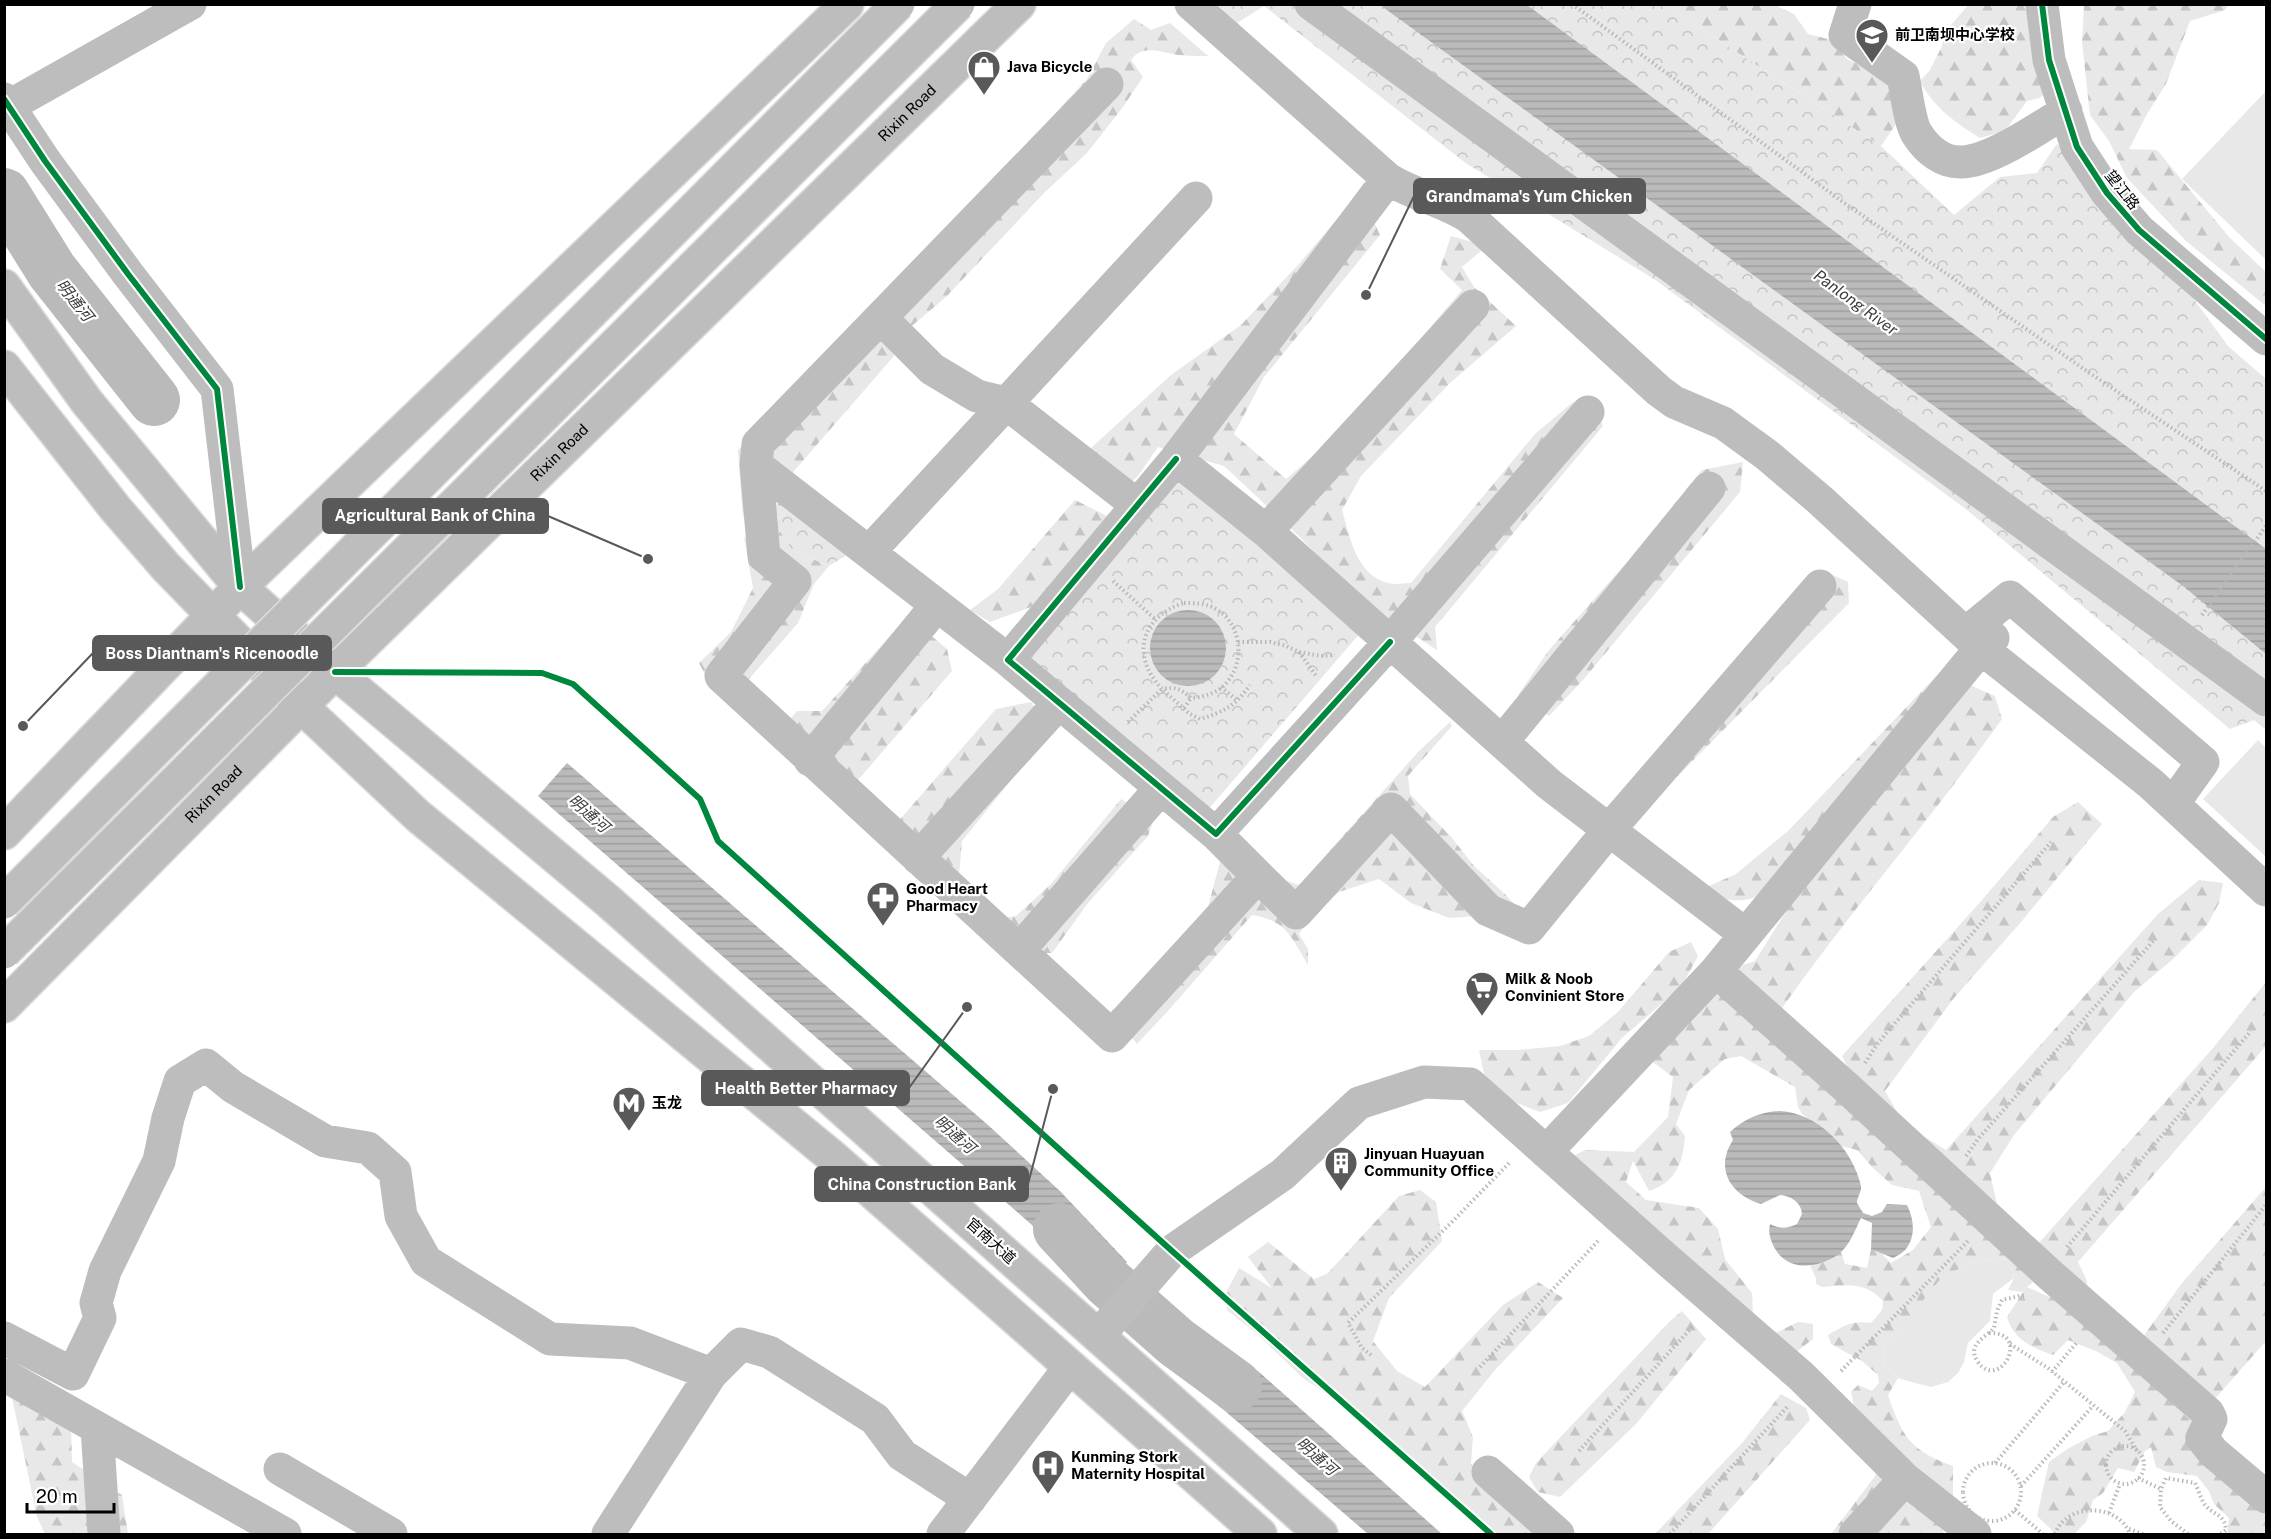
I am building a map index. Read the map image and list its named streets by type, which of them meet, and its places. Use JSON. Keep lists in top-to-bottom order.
{
  "streets": {
    "main road": ["Rixin Road", "望江路", "官南大道"]
  },
  "crossings": [
    ["Rixin Road", "官南大道"]
  ],
  "water": ["明通河", "Panlong River"],
  "places": {
    "school or university": ["前卫南坝中心学校"],
    "shop": ["Java Bicycle"],
    "other": [
      "Grandmama's Yum Chicken",
      "Agricultural Bank of China",
      "Boss Diantnam's Ricenoodle",
      "Health Better Pharmacy",
      "China Construction Bank"
    ],
    "pharmacy": ["Good Heart Pharmacy"],
    "supermarket": ["Milk & Noob Convinient Store"],
    "metro station": ["玉龙"],
    "building": ["Jinyuan Huayuan Community Office"],
    "hospital": ["Kunming Stork Maternity Hospital"]
  },
  "scale_bar": "20 m"
}
